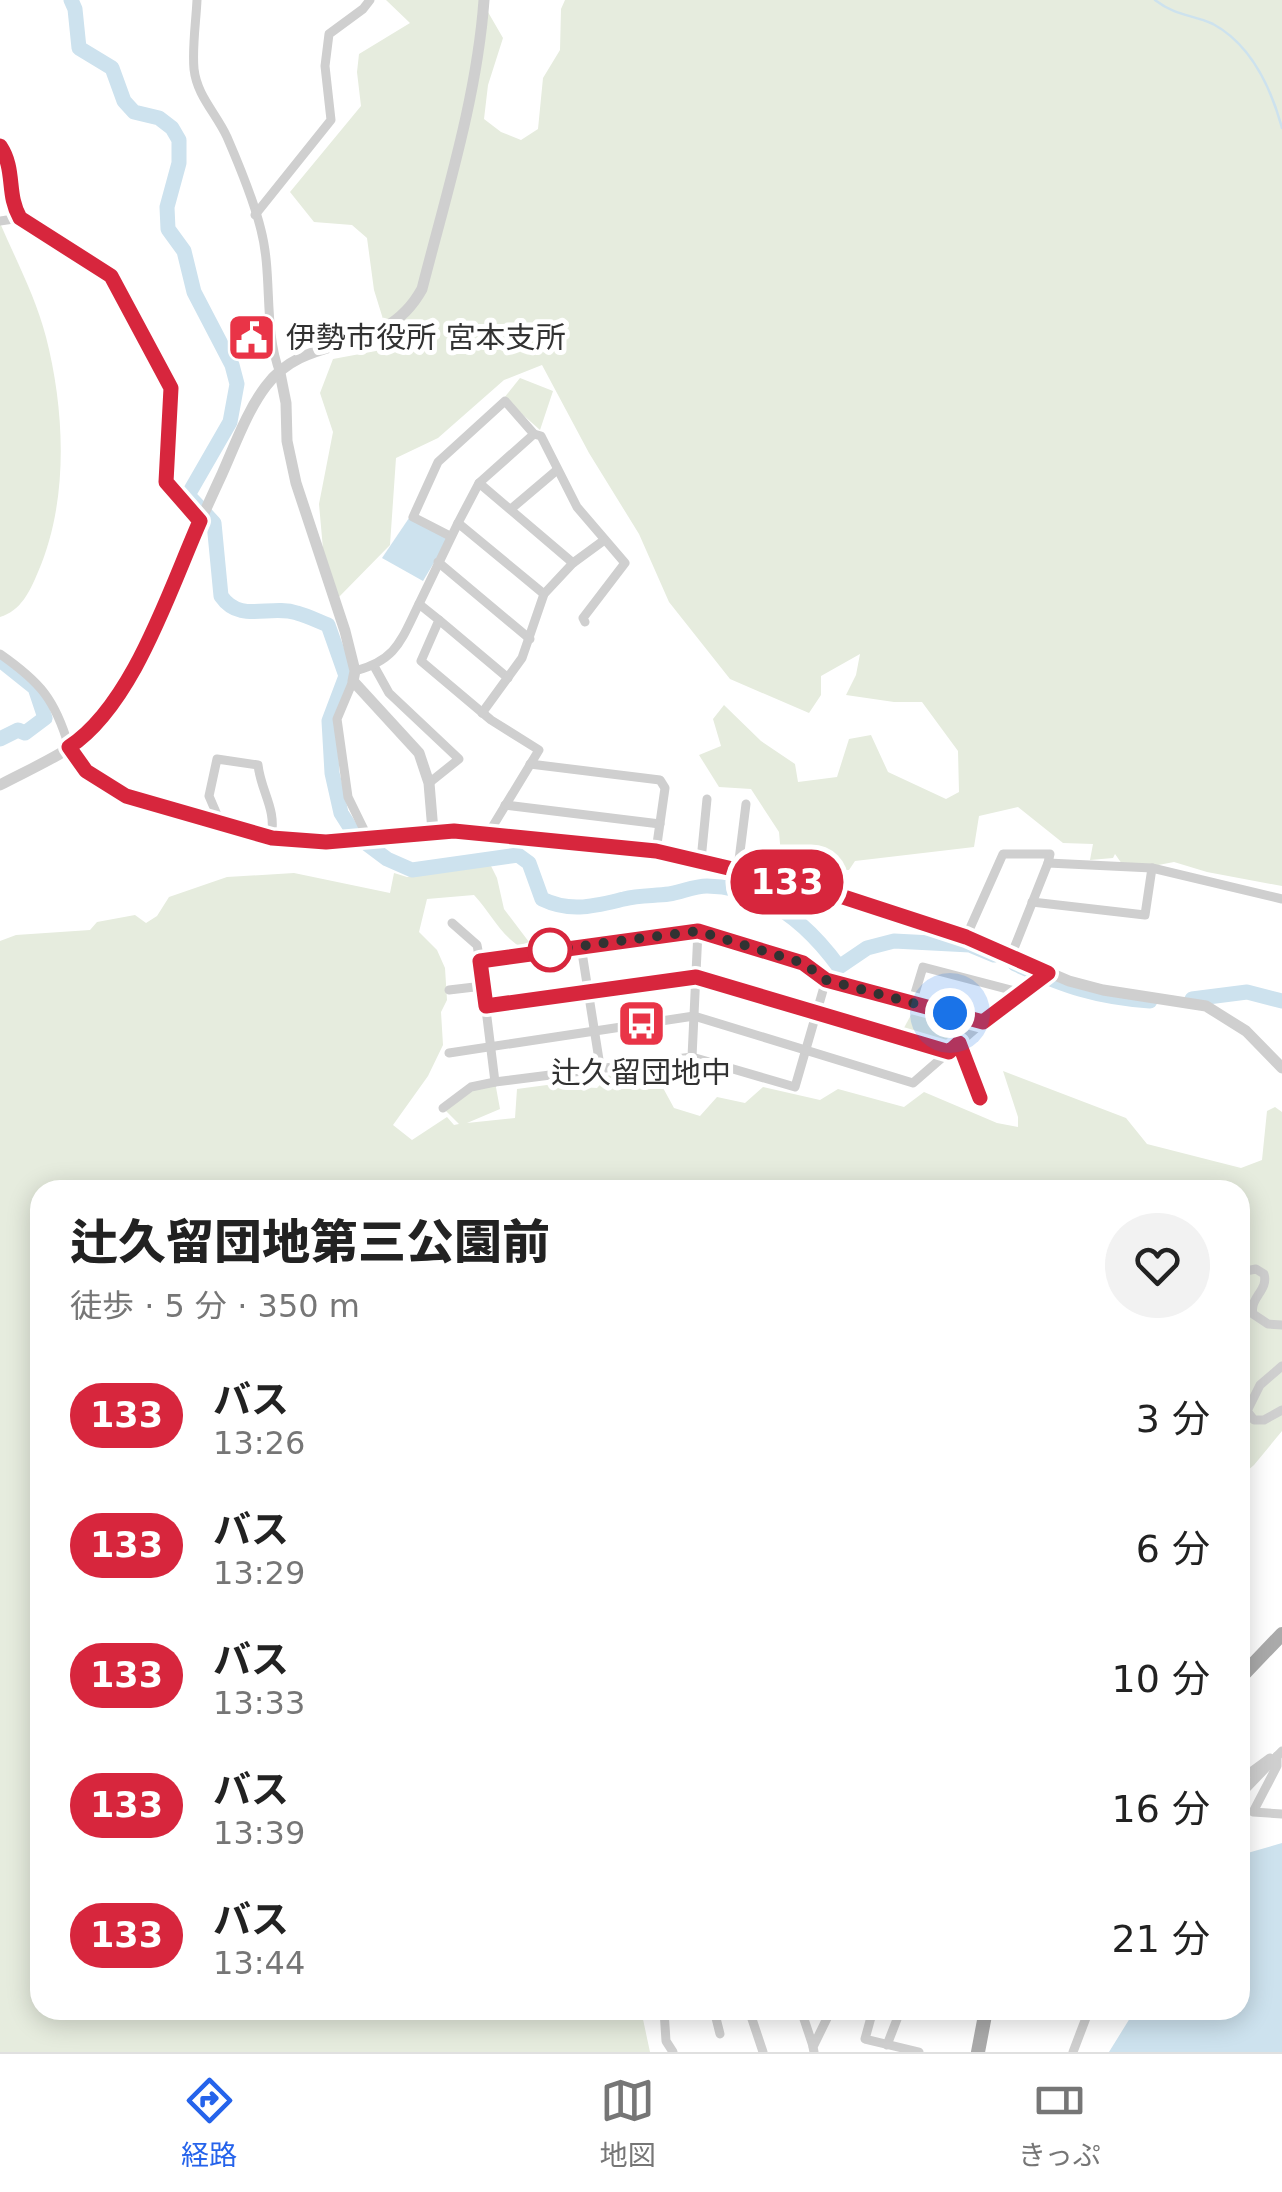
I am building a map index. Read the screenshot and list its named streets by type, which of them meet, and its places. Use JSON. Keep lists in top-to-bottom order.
{
  "places": {
    "public building": ["伊勢市役所 宮本支所"],
    "bus stop": ["辻久留団地中"]
  },
  "lines": ["bus line 133"],
  "page": {
    "on_map": "133",
    "heading": ["辻久留団地第三公園前", "徒歩 · 5 分 · 350 m"],
    "list": [
      {
        "mark": "133",
        "name": "バス",
        "note": "13:26",
        "value": "3 分"
      },
      {
        "mark": "133",
        "name": "バス",
        "note": "13:29",
        "value": "6 分"
      },
      {
        "mark": "133",
        "name": "バス",
        "note": "13:33",
        "value": "10 分"
      },
      {
        "mark": "133",
        "name": "バス",
        "note": "13:39",
        "value": "16 分"
      },
      {
        "mark": "133",
        "name": "バス",
        "note": "13:44",
        "value": "21 分"
      }
    ],
    "tabs": ["経路", "地図", "きっぷ"]
  }
}
